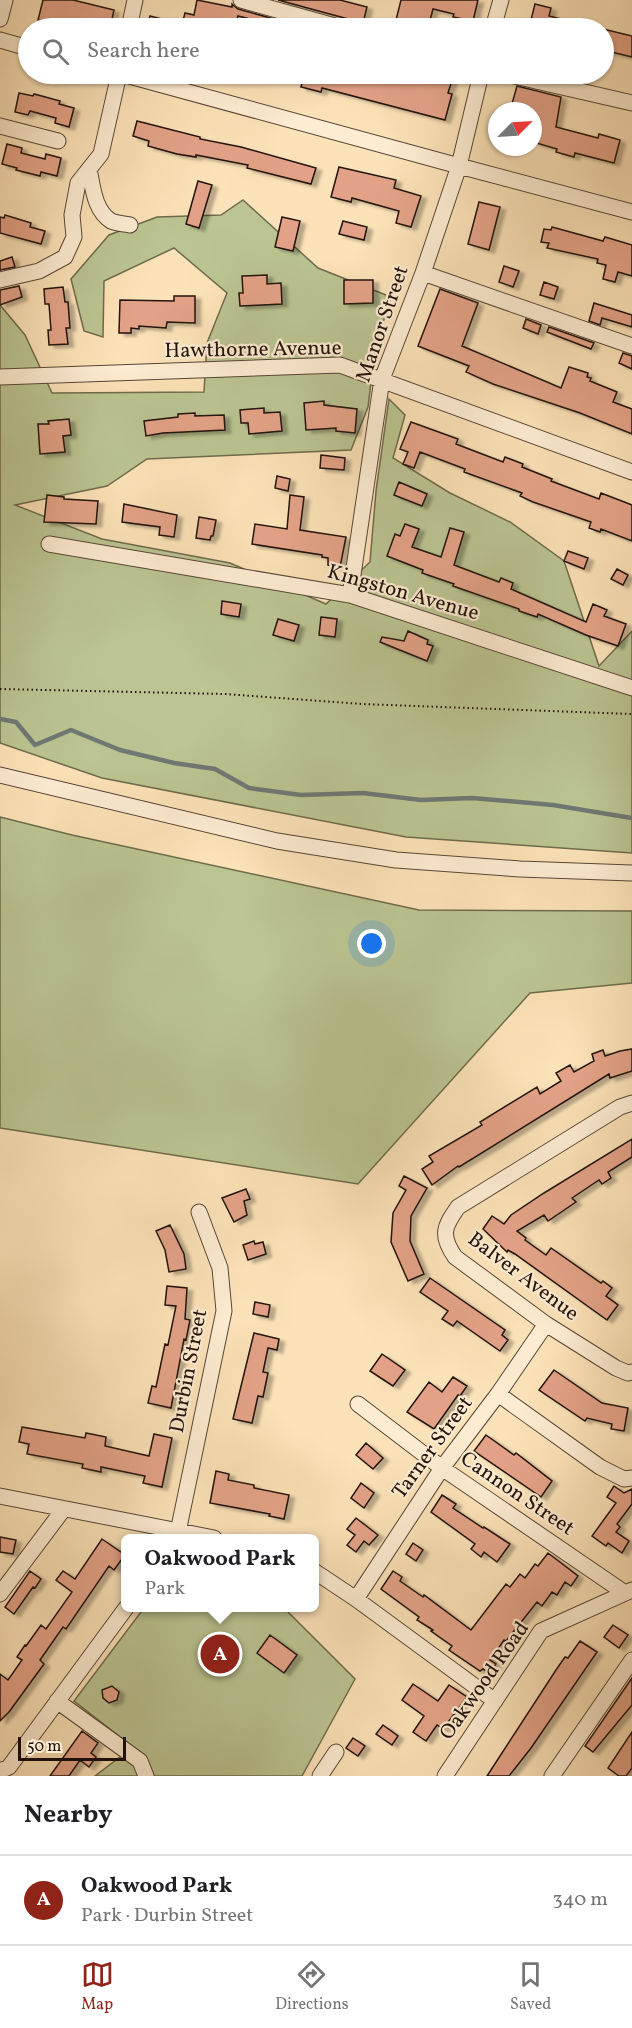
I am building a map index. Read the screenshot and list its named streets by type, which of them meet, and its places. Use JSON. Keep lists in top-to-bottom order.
{
  "streets": {
    "street": [
      "Manor Street",
      "Hawthorne Avenue",
      "Kingston Avenue",
      "Balver Avenue",
      "Durbin Street",
      "Tarner Street",
      "Cannon Street",
      "Oakwood Road"
    ]
  },
  "crossings": [
    ["Manor Street", "Hawthorne Avenue"],
    ["Manor Street", "Kingston Avenue"],
    ["Balver Avenue", "Tarner Street"],
    ["Tarner Street", "Cannon Street"],
    ["Cannon Street", "Oakwood Road"]
  ],
  "scale_bar": "50 m",
  "north": "top right",
  "page": {
    "search": "Search here",
    "popup": ["Oakwood Park", "Park"],
    "pins": "A",
    "scale": "50 m",
    "heading": "Nearby",
    "list": [
      {
        "mark": "A",
        "name": "Oakwood Park",
        "note": "Park · Durbin Street",
        "value": "340 m"
      }
    ],
    "nav": ["Map", "Directions", "Saved"]
  }
}
